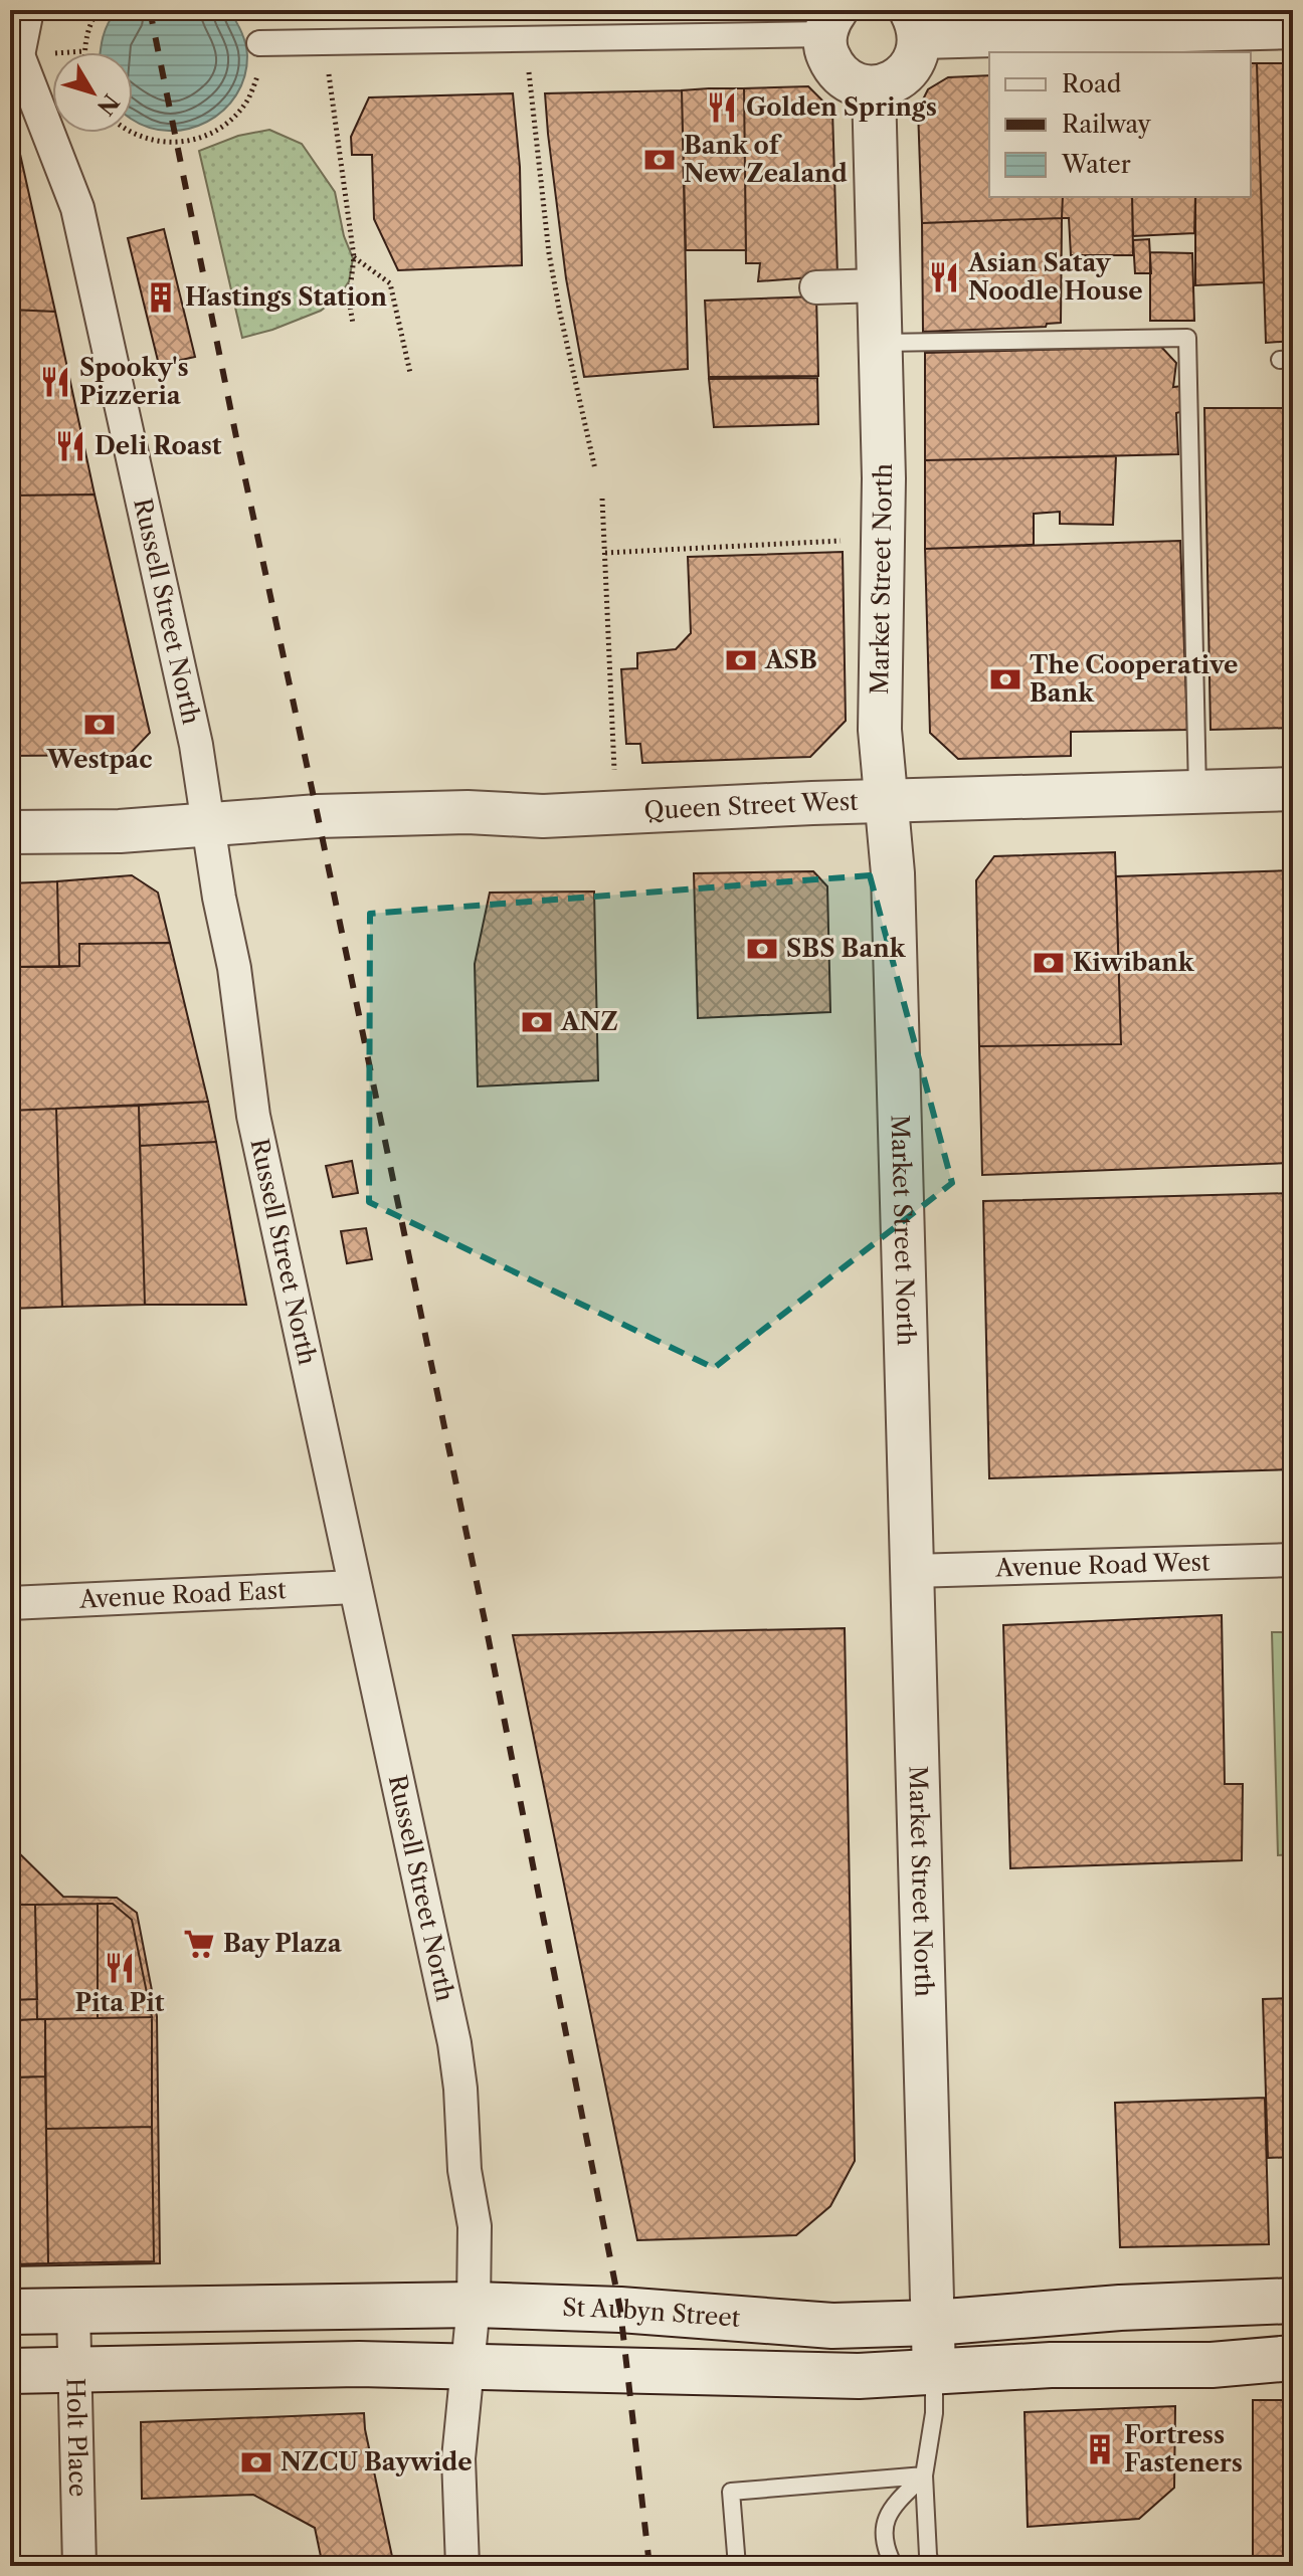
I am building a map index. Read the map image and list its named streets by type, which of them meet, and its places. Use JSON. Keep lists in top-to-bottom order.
{
  "streets": {
    "main road": ["St Aubyn Street"],
    "street": [
      "Market Street North",
      "Russell Street North",
      "Queen Street West",
      "Avenue Road West",
      "Avenue Road East",
      "Holt Place"
    ]
  },
  "crossings": [
    ["Market Street North", "Queen Street West"],
    ["Market Street North", "Avenue Road West"],
    ["Market Street North", "St Aubyn Street"],
    ["Russell Street North", "Queen Street West"],
    ["Russell Street North", "Avenue Road East"],
    ["Russell Street North", "St Aubyn Street"],
    ["St Aubyn Street", "Holt Place"]
  ],
  "places": {
    "restaurant": [
      "Golden Springs",
      "Asian Satay Noodle House",
      "Spooky's Pizzeria",
      "Deli Roast",
      "Pita Pit"
    ],
    "bank": [
      "Bank of New Zealand",
      "ASB",
      "The Cooperative Bank",
      "Westpac",
      "SBS Bank",
      "Kiwibank",
      "ANZ",
      "NZCU Baywide"
    ],
    "building": ["Hastings Station", "Fortress Fasteners"],
    "supermarket": ["Bay Plaza"]
  },
  "legend": ["Road", "Railway", "Water"],
  "north": "bottom right"
}
